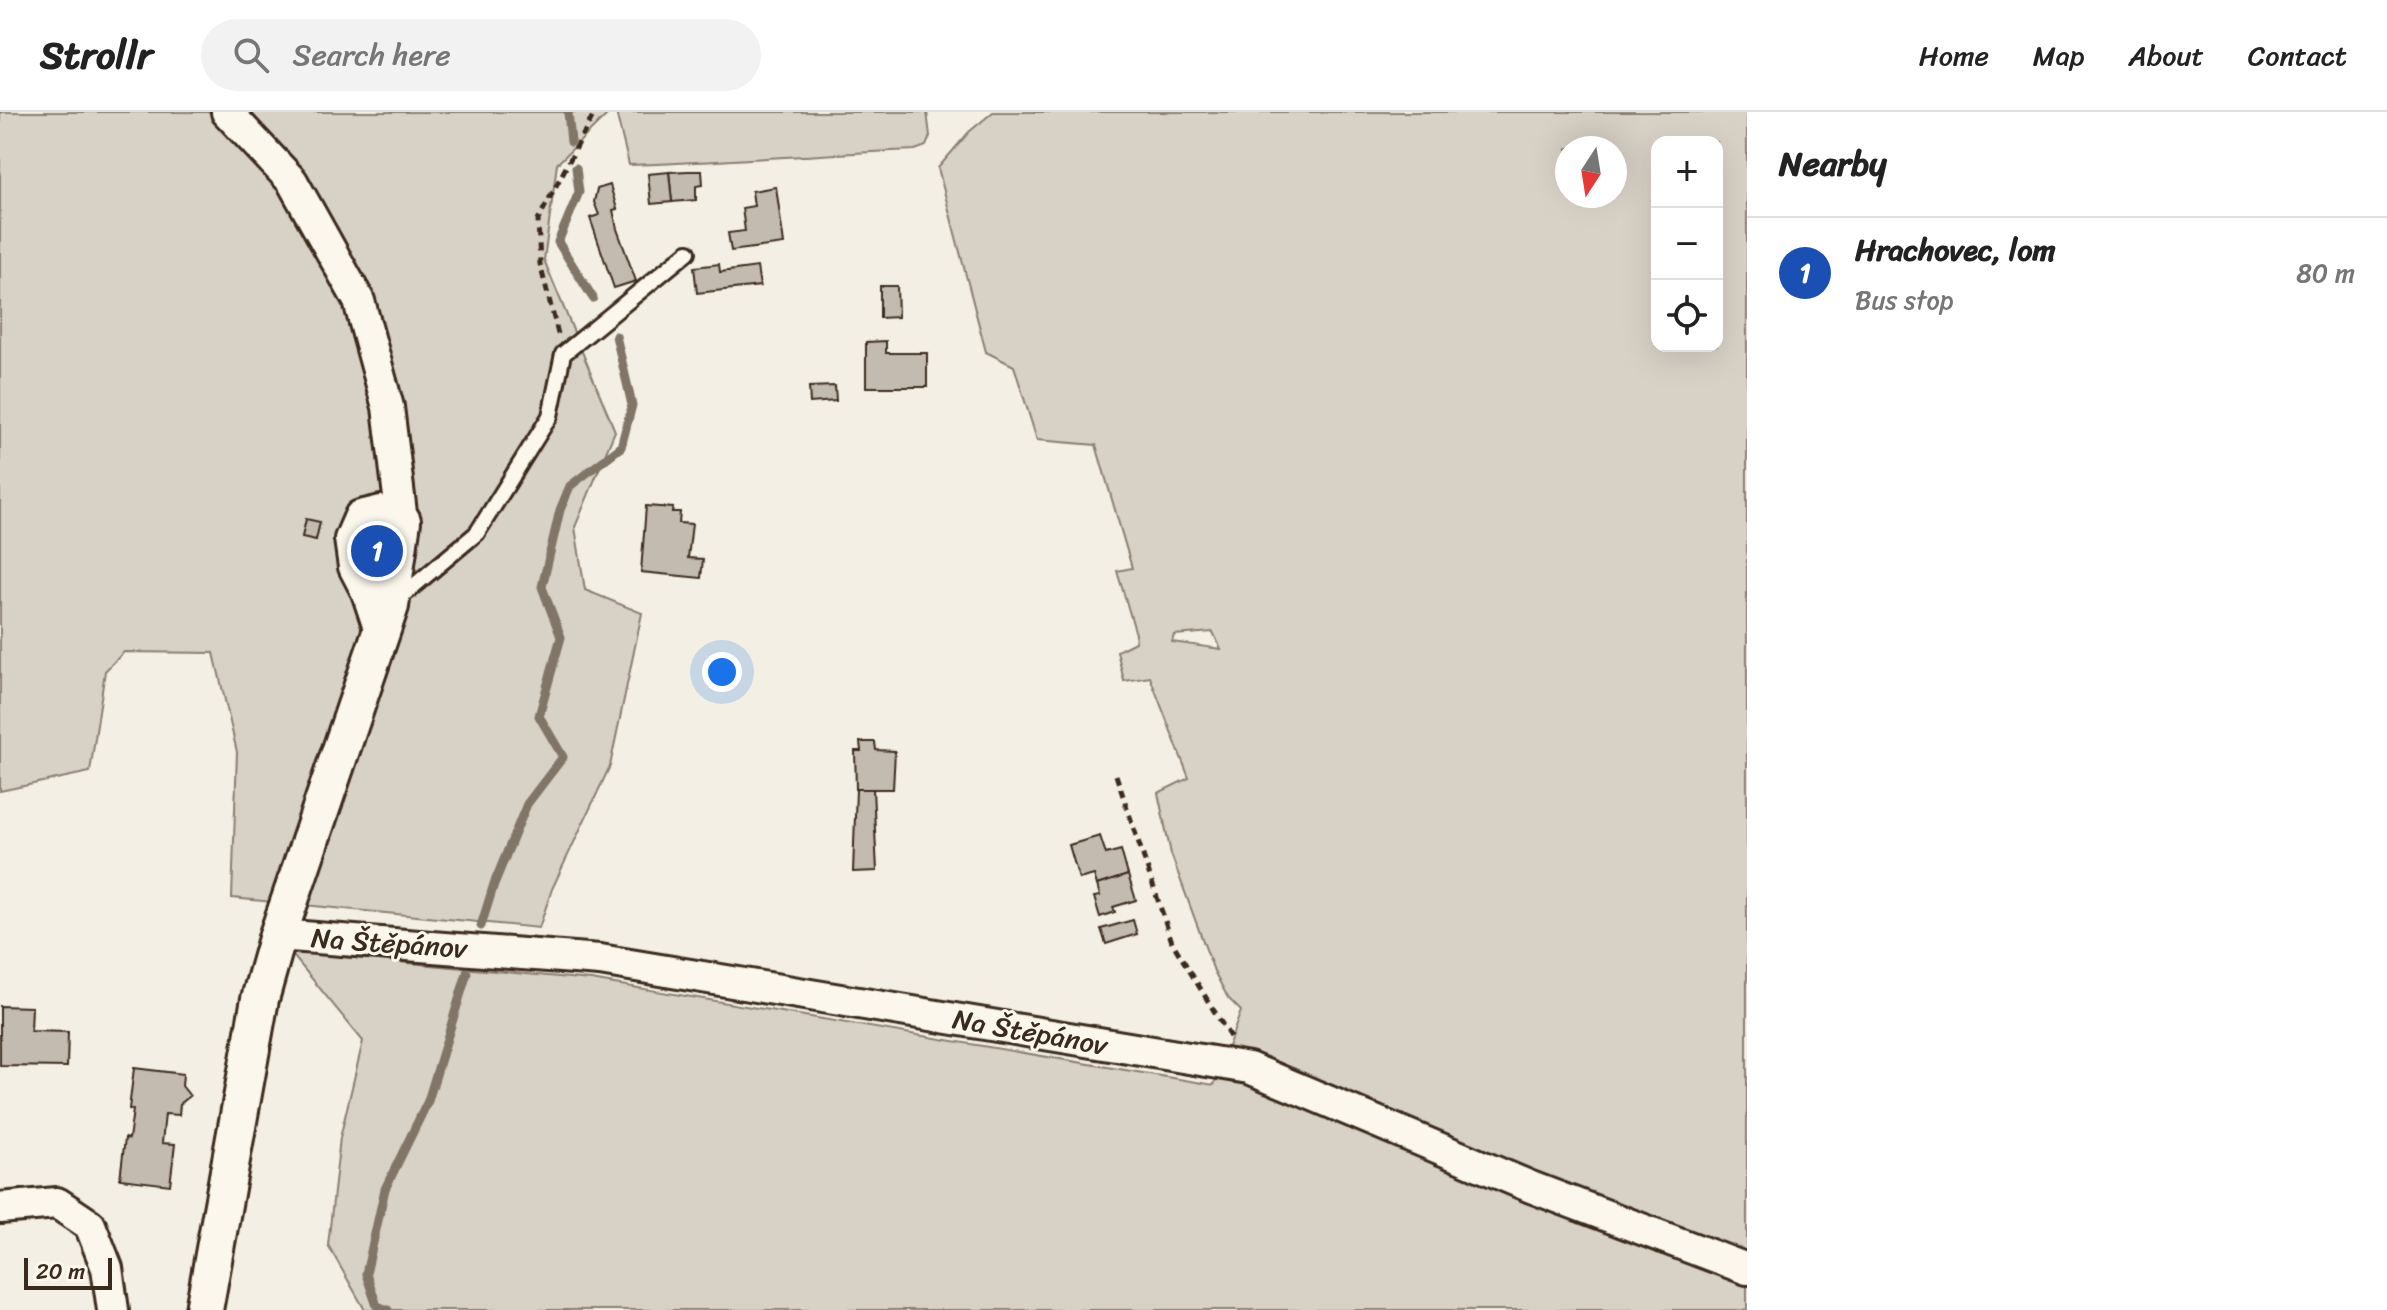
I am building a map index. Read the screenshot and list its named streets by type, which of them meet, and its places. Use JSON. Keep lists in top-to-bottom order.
{
  "streets": {
    "street": ["Na Štěpánov"]
  },
  "scale_bar": "20 m",
  "north": "bottom",
  "page": {
    "header": "Strollr",
    "search": "Search here",
    "nav": [
      "Home",
      "Map",
      "About",
      "Contact"
    ],
    "heading": "Nearby",
    "map_buttons": ["+", "−"],
    "list": [
      {
        "mark": "1",
        "name": "Hrachovec, lom",
        "note": "Bus stop",
        "value": "80 m"
      }
    ],
    "pins": "1",
    "scale": "20 m"
  }
}
